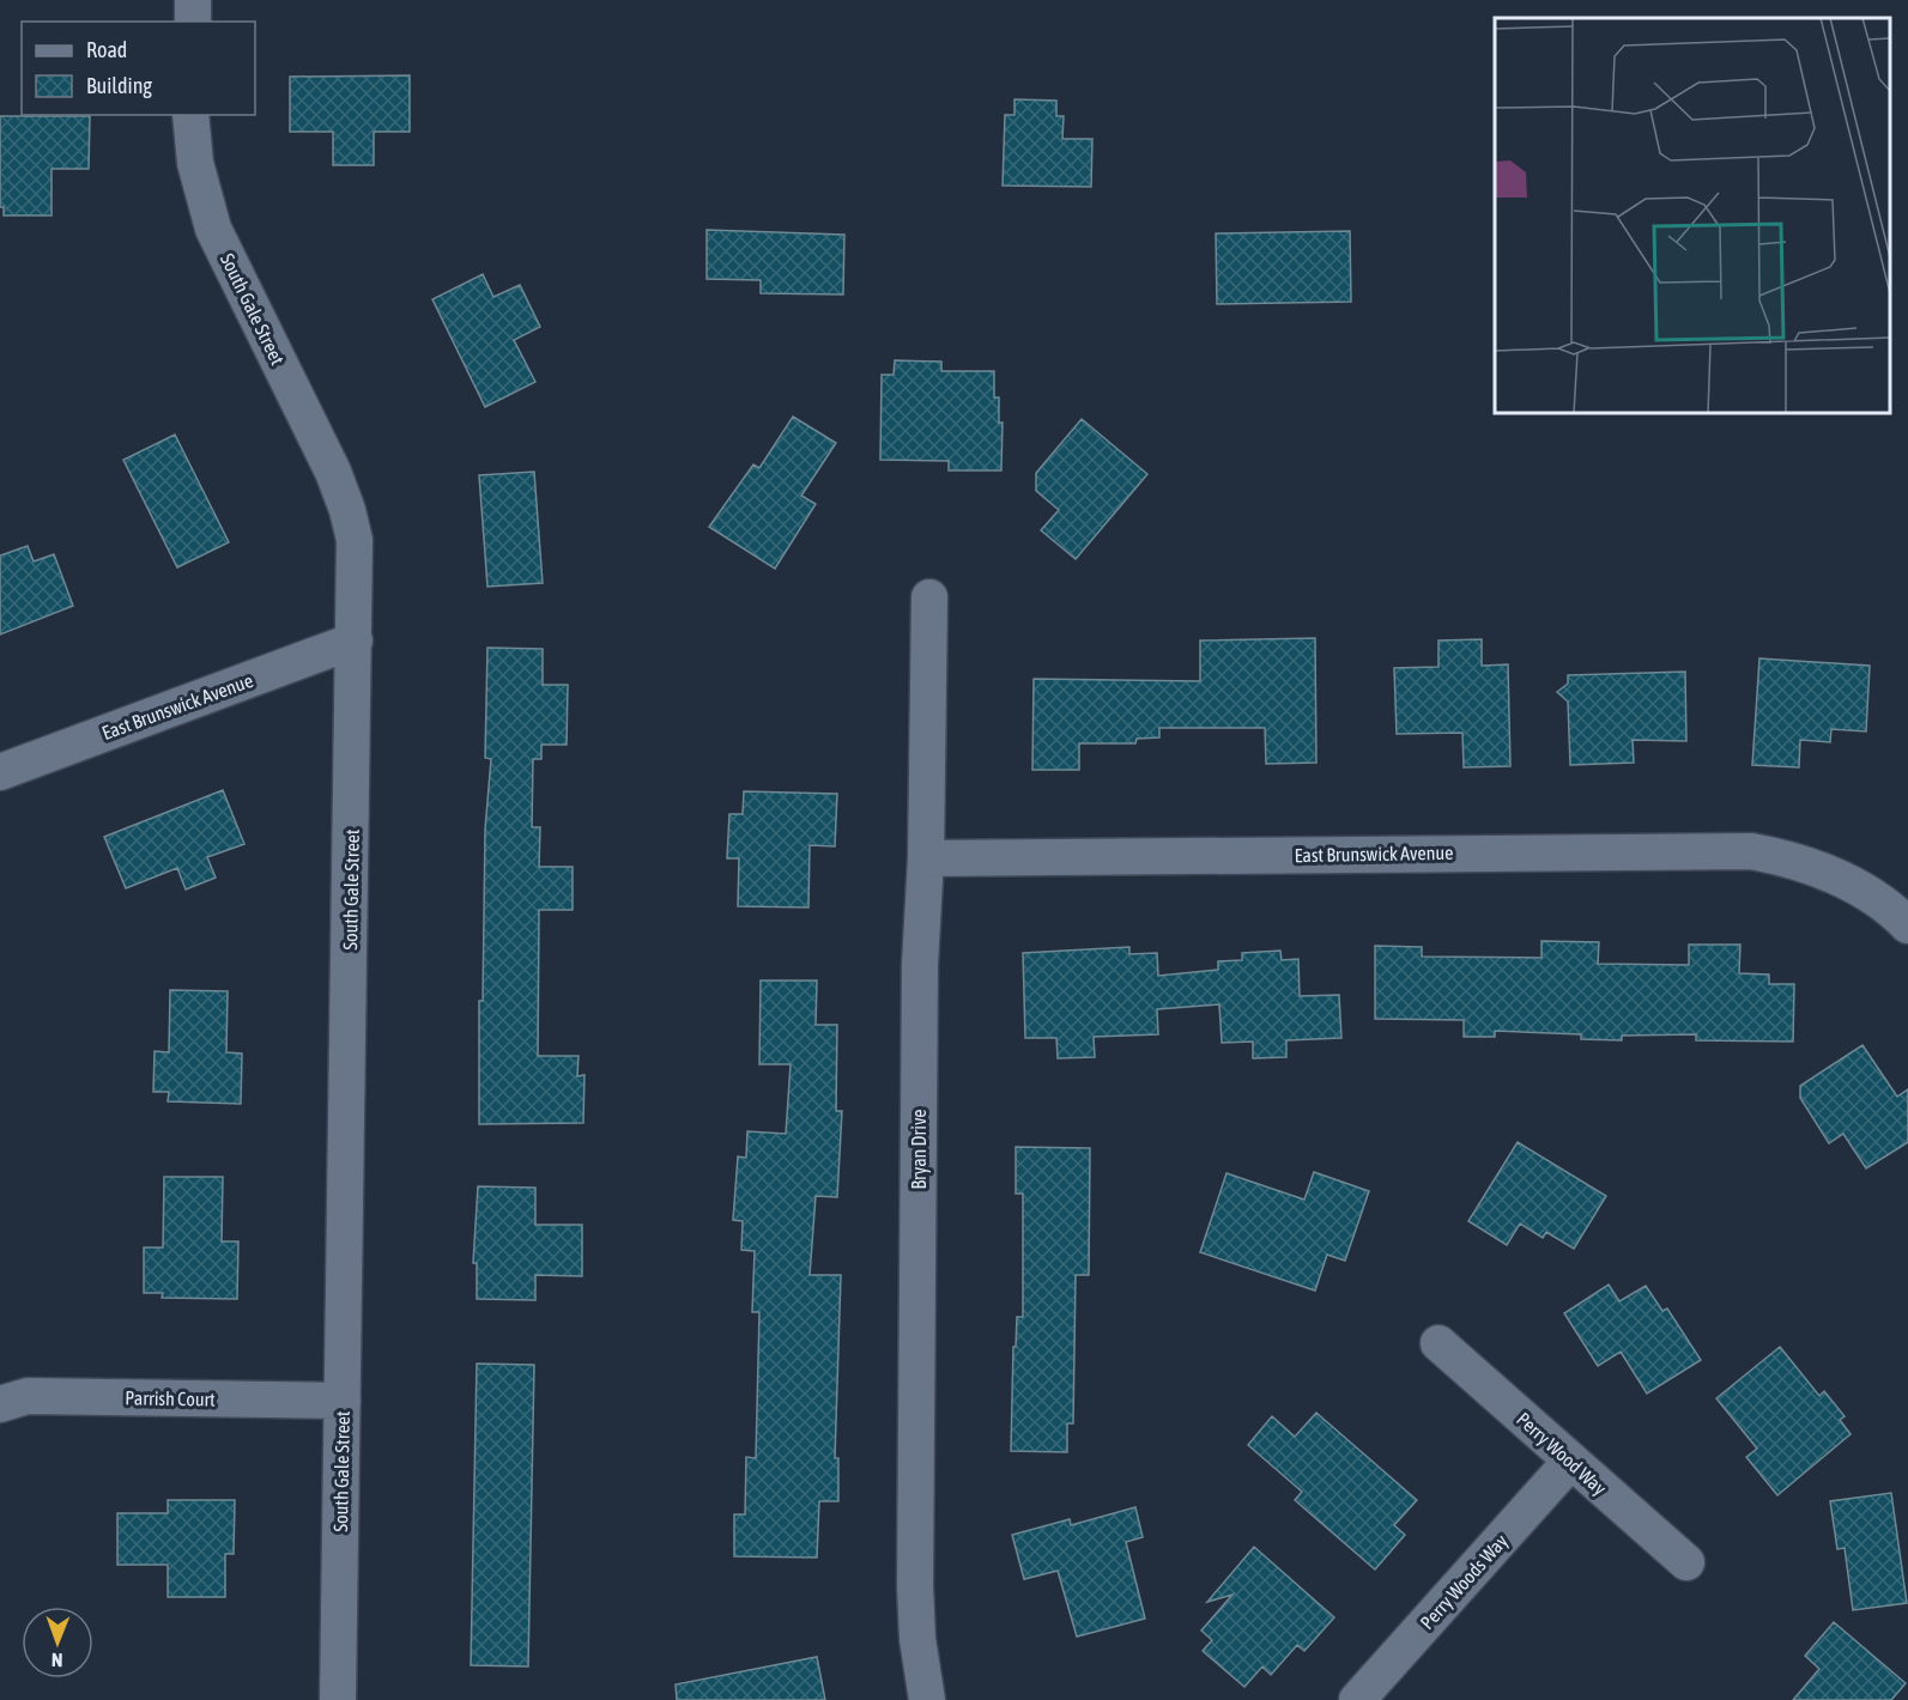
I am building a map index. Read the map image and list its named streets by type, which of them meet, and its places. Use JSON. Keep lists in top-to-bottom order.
{
  "streets": {
    "street": [
      "South Gale Street",
      "East Brunswick Avenue",
      "Bryan Drive",
      "Parrish Court",
      "Perry Wood Way",
      "Perry Woods Way"
    ]
  },
  "crossings": [
    ["South Gale Street", "East Brunswick Avenue"],
    ["South Gale Street", "Parrish Court"],
    ["East Brunswick Avenue", "Bryan Drive"],
    ["Perry Wood Way", "Perry Woods Way"]
  ],
  "legend": ["Road", "Building"],
  "north": "bottom"
}
